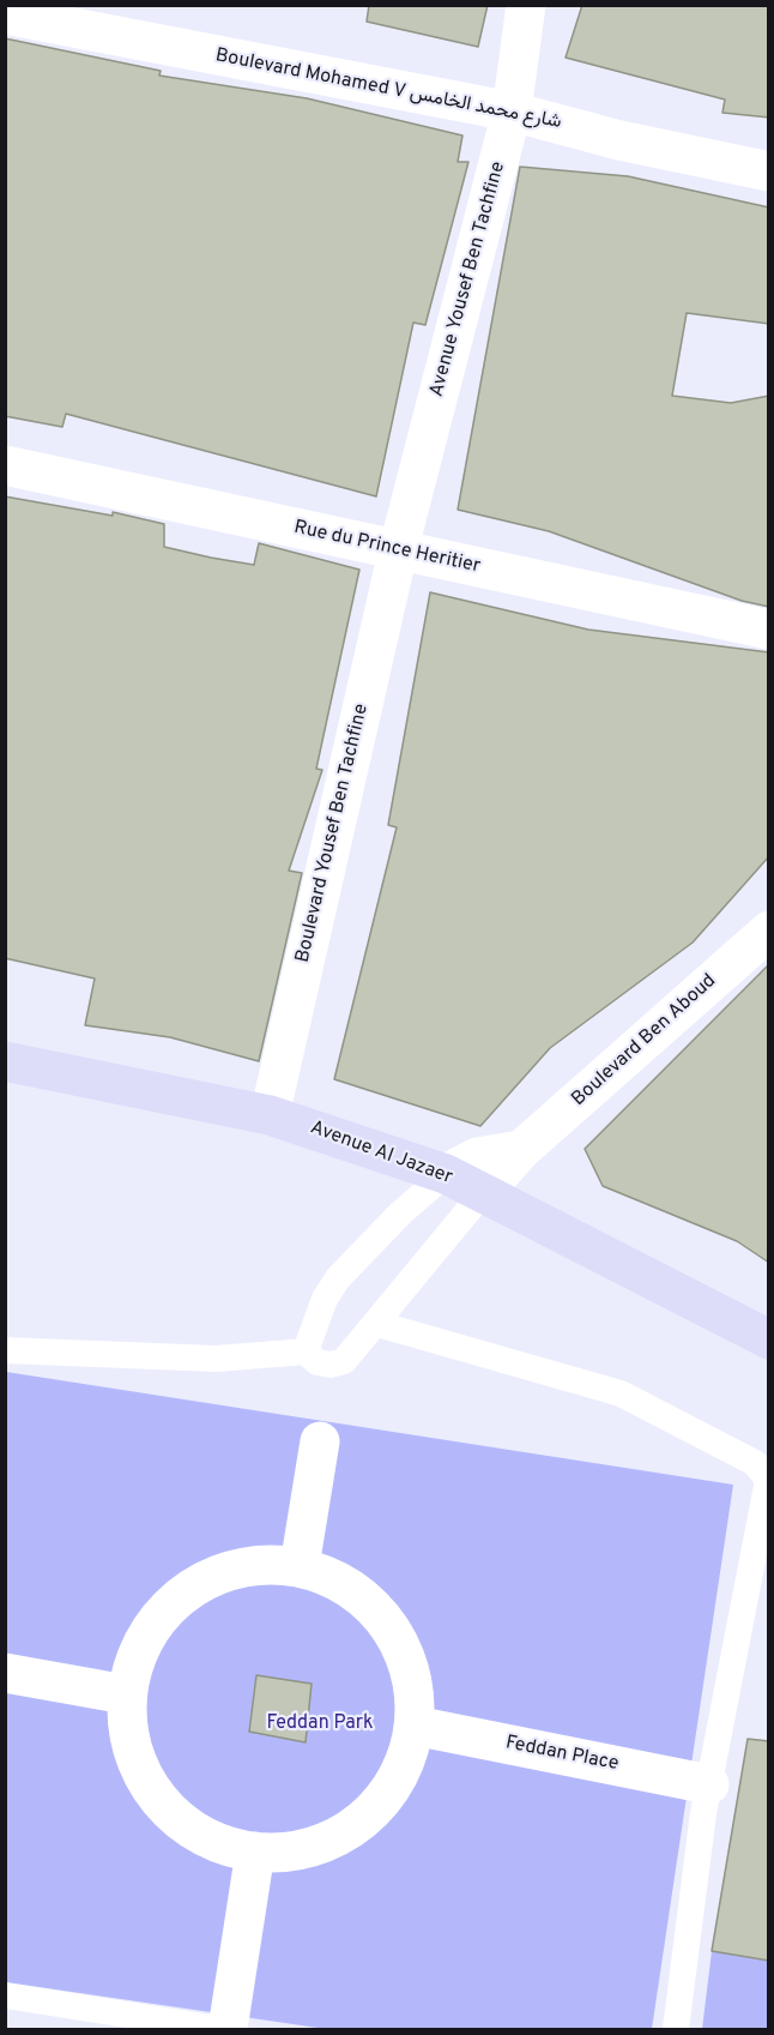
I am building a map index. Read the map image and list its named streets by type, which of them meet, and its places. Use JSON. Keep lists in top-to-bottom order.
{
  "streets": {
    "main road": ["Avenue Al Jazaer"],
    "street": [
      "Boulevard Mohamed V شارع محمد الخامس",
      "Avenue Yousef Ben Tachfine",
      "Rue du Prince Heritier",
      "Boulevard Yousef Ben Tachfine",
      "Boulevard Ben Aboud",
      "Feddan Place"
    ]
  },
  "crossings": [
    ["Boulevard Mohamed V شارع محمد الخامس", "Avenue Yousef Ben Tachfine"],
    ["Avenue Yousef Ben Tachfine", "Rue du Prince Heritier"],
    ["Avenue Yousef Ben Tachfine", "Boulevard Yousef Ben Tachfine"],
    ["Rue du Prince Heritier", "Boulevard Yousef Ben Tachfine"],
    ["Boulevard Yousef Ben Tachfine", "Avenue Al Jazaer"],
    ["Boulevard Ben Aboud", "Avenue Al Jazaer"]
  ],
  "parks": ["Feddan Park"]
}
